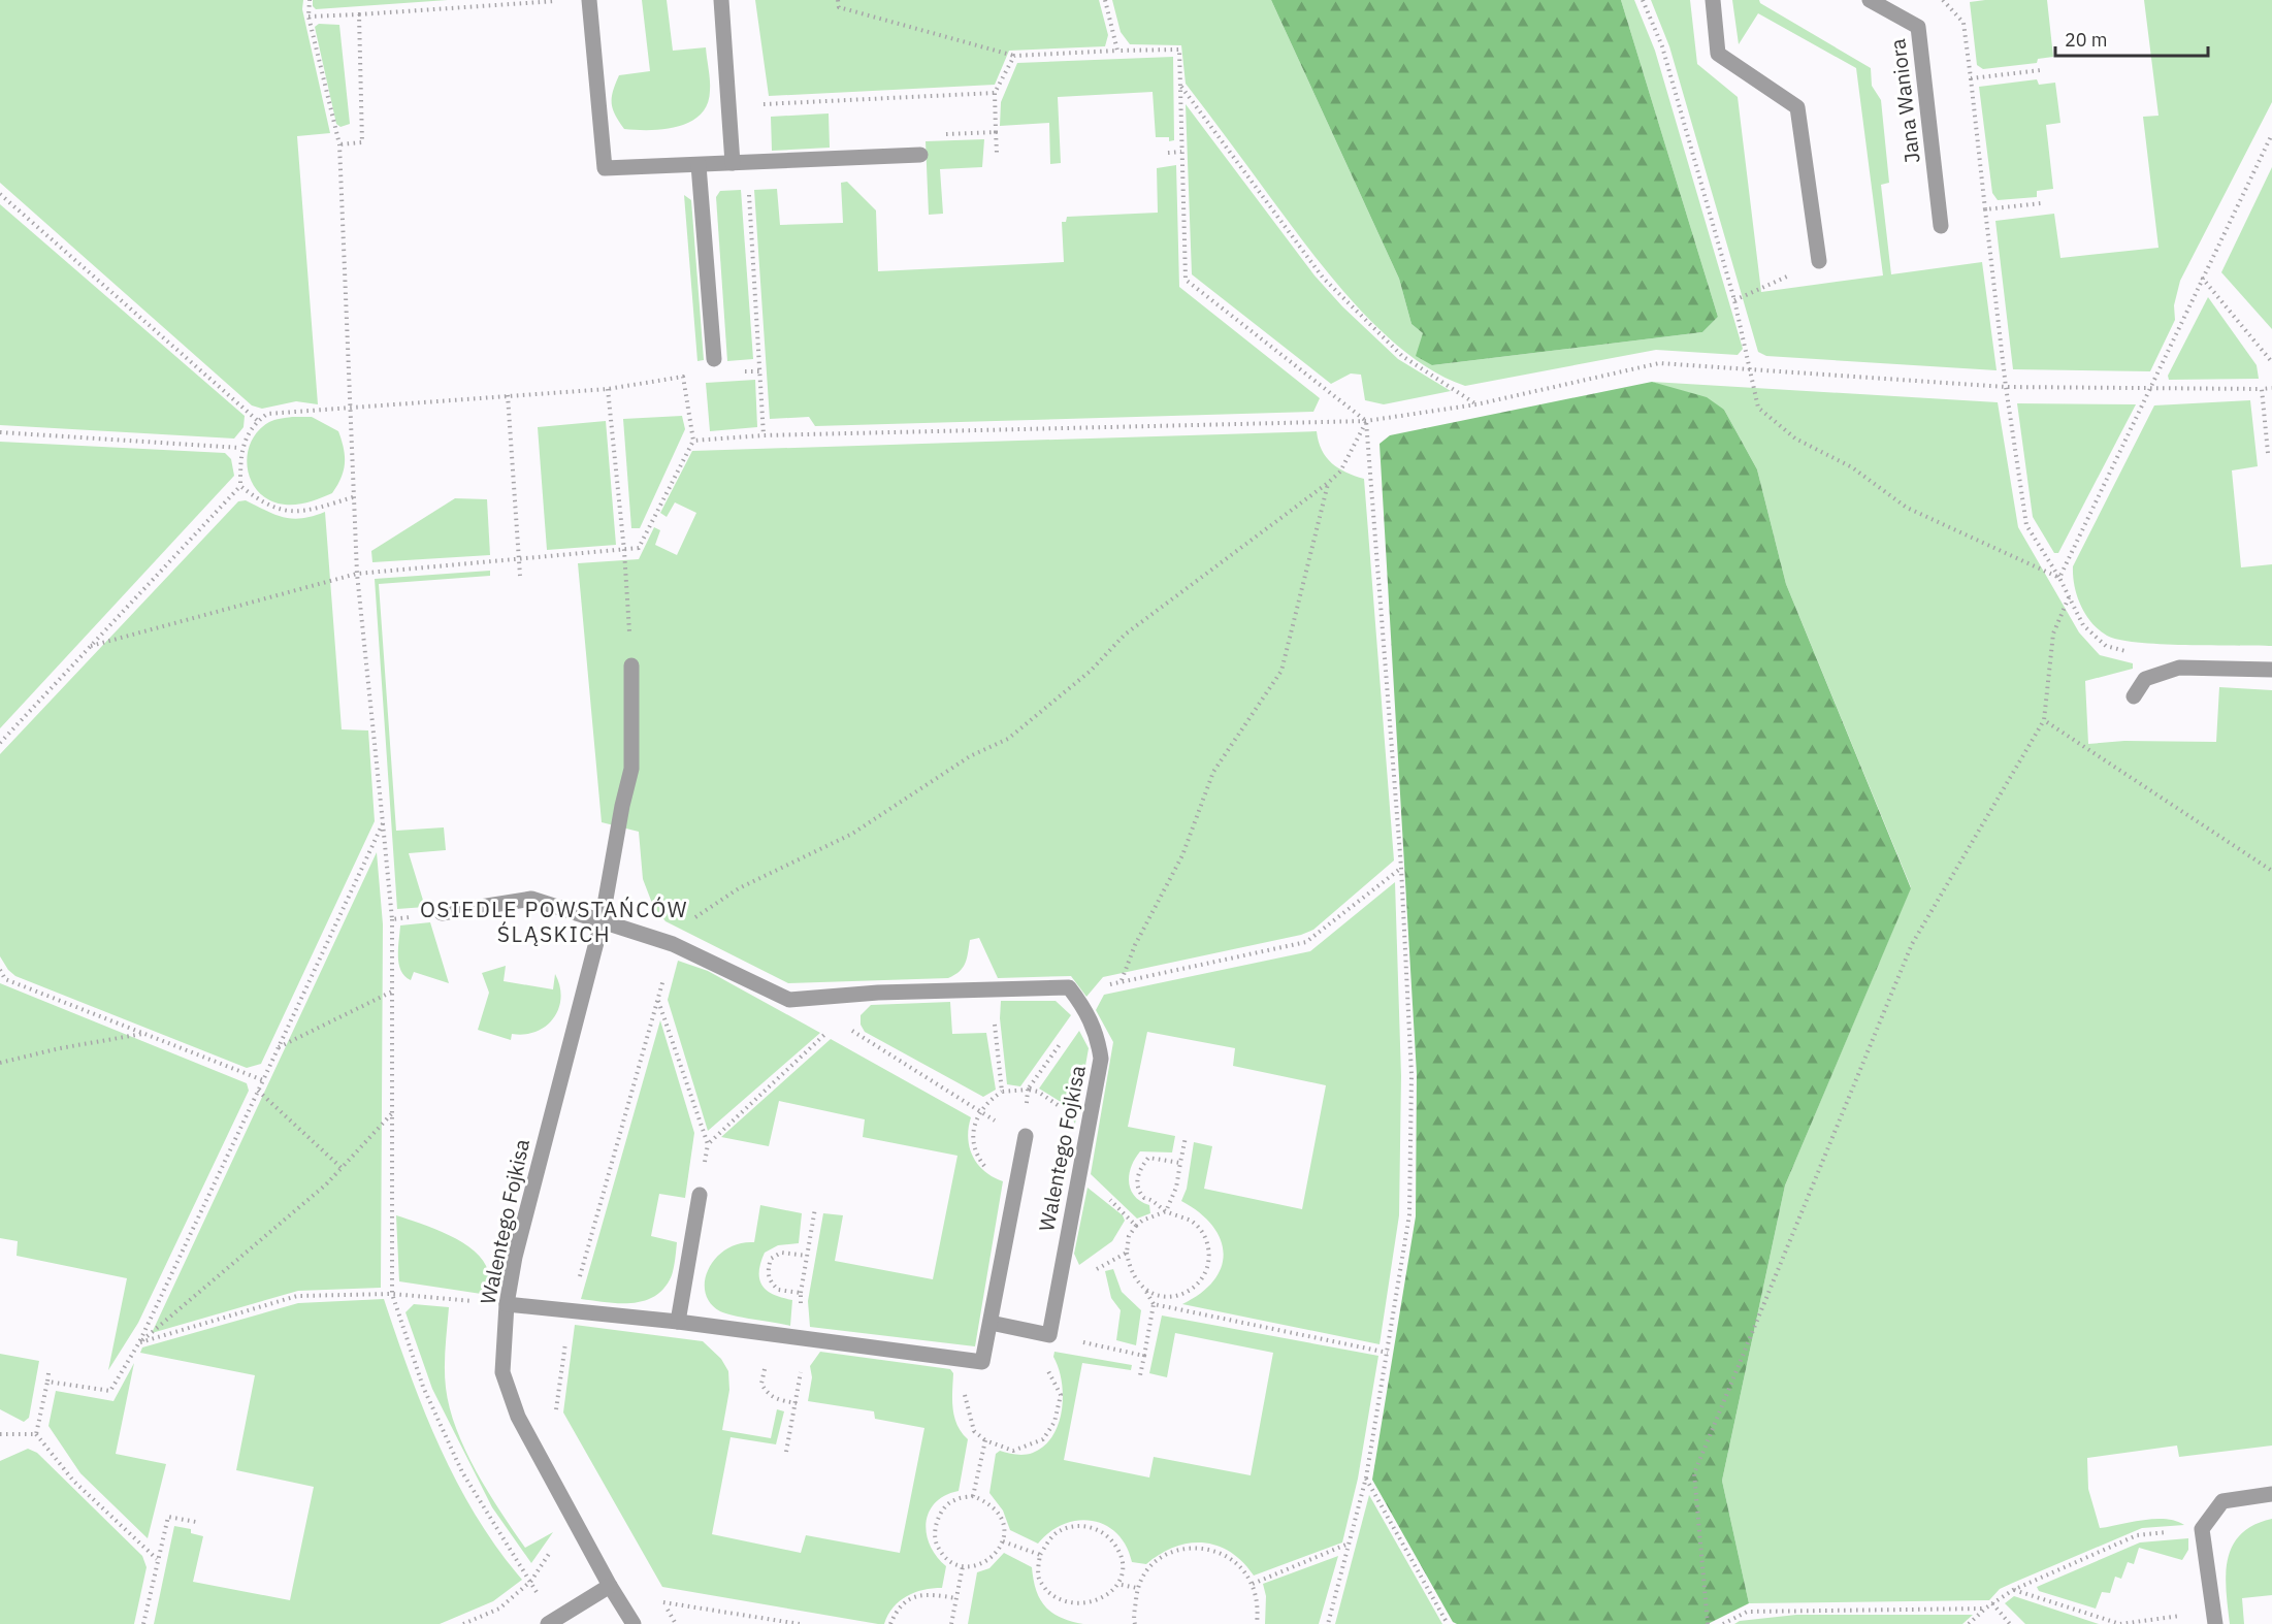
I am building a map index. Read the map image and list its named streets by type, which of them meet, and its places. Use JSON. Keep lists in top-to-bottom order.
{
  "streets": {
    "street": ["Jana Waniora", "Walentego Fojkisa"]
  },
  "districts": ["OSIEDLE POWSTAŃCÓW ŚLĄSKICH"],
  "scale_bar": "20 m"
}
